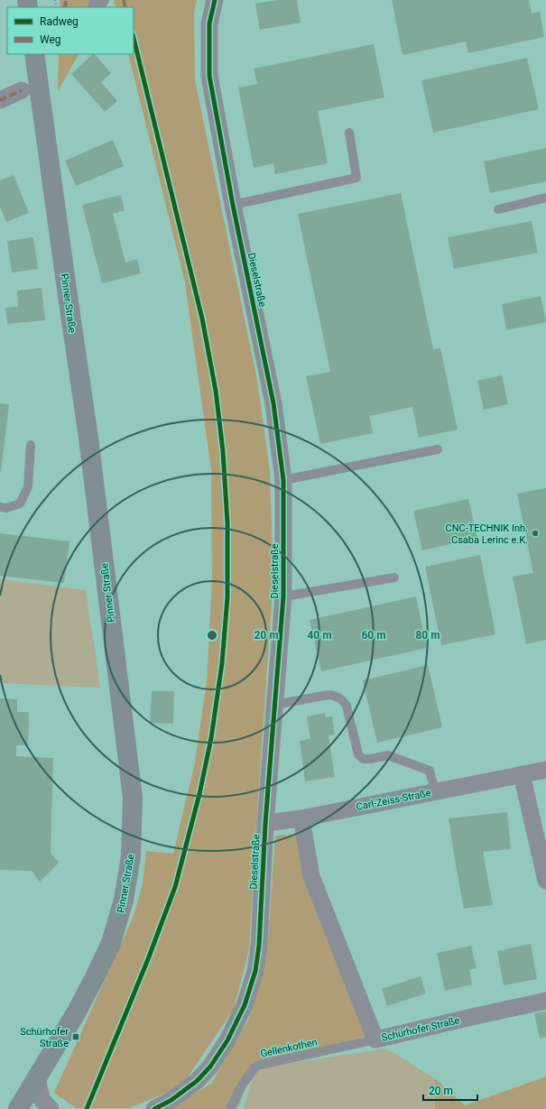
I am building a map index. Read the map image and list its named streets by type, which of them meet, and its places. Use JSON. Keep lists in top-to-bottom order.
{
  "streets": {
    "street": [
      "Dieselstraße",
      "Pinner Straße",
      "Carl-Zeiss-Straße",
      "Schürhofer Straße"
    ],
    "lane": ["Gellenkothen"]
  },
  "crossings": [
    ["Dieselstraße", "Carl-Zeiss-Straße"],
    ["Carl-Zeiss-Straße", "Schürhofer Straße"],
    ["Schürhofer Straße", "Gellenkothen"]
  ],
  "places": {
    "other": ["CNC-TECHNIK Inh. Csaba Lerinc e.K."],
    "transit": ["Schürhofer Straße"]
  },
  "legend": ["Radweg", "Weg"],
  "scale_bar": "20 m",
  "rings": [
    "20 m",
    "40 m",
    "60 m",
    "80 m"
  ]
}
